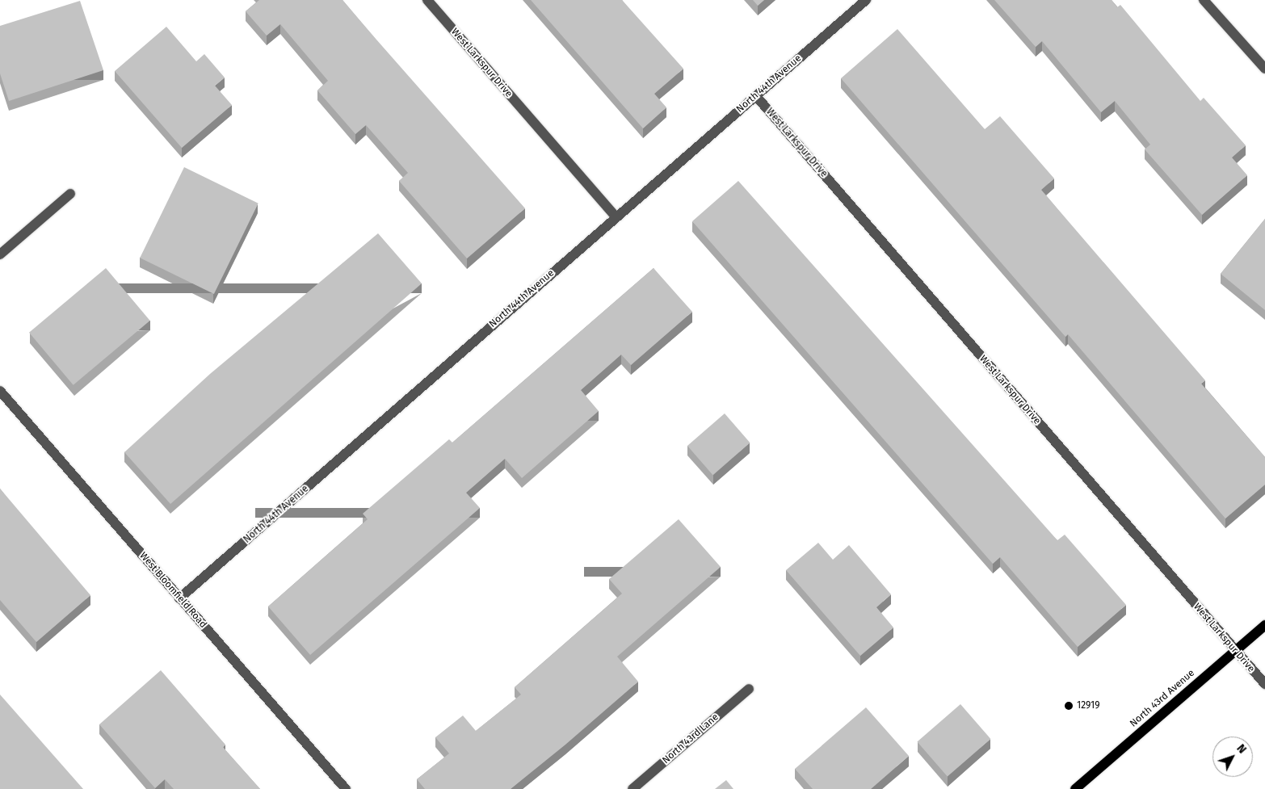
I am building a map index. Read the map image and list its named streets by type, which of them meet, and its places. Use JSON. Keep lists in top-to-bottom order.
{
  "streets": {
    "main road": ["North 43rd Avenue"],
    "street": [
      "West Larkspur Drive",
      "North 44th Avenue",
      "West Bloomfield Road",
      "North 43rd Lane"
    ]
  },
  "crossings": [
    ["West Larkspur Drive", "North 44th Avenue"],
    ["West Larkspur Drive", "North 43rd Avenue"],
    ["North 44th Avenue", "West Bloomfield Road"]
  ],
  "places": ["12919"],
  "north": "top right"
}
